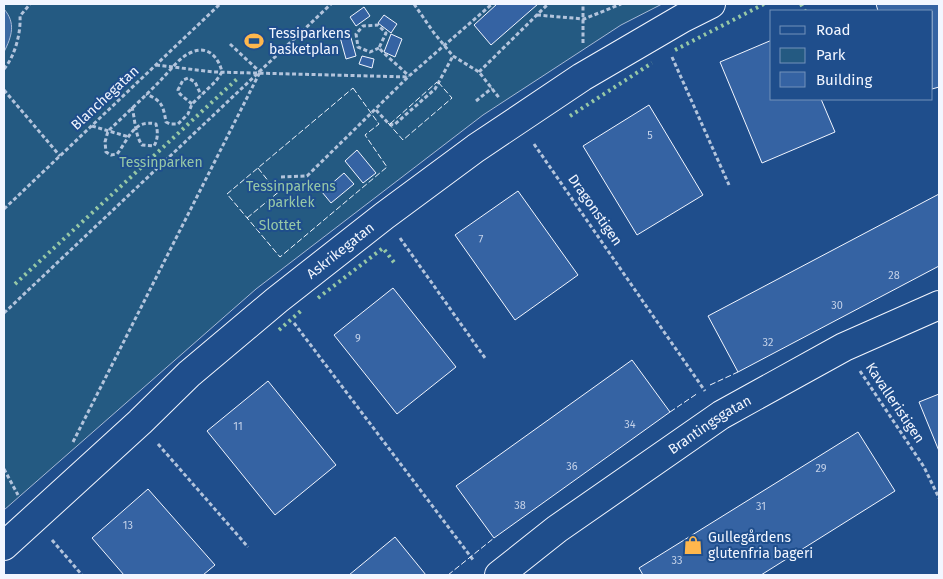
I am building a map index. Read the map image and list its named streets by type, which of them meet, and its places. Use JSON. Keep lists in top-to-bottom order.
{
  "streets": {
    "street": ["Askrikegatan", "Brantingsgatan"],
    "path": ["Blanchegatan", "Dragonstigen", "Kavalleristigen"]
  },
  "crossings": [
    ["Dragonstigen", "Askrikegatan"],
    ["Kavalleristigen", "Brantingsgatan"]
  ],
  "parks": ["Tessinparken", "Tessinparkens parklek", "Slottet"],
  "places": {
    "sports": ["Tessiparkens basketplan"],
    "shop": ["Gullegårdens glutenfria bageri"]
  },
  "house_numbers": [
    "5",
    "7",
    "28",
    "30",
    "9",
    "32",
    "34",
    "11",
    "36",
    "29",
    "38",
    "31",
    "13",
    "33"
  ],
  "legend": ["Road", "Park", "Building"]
}
